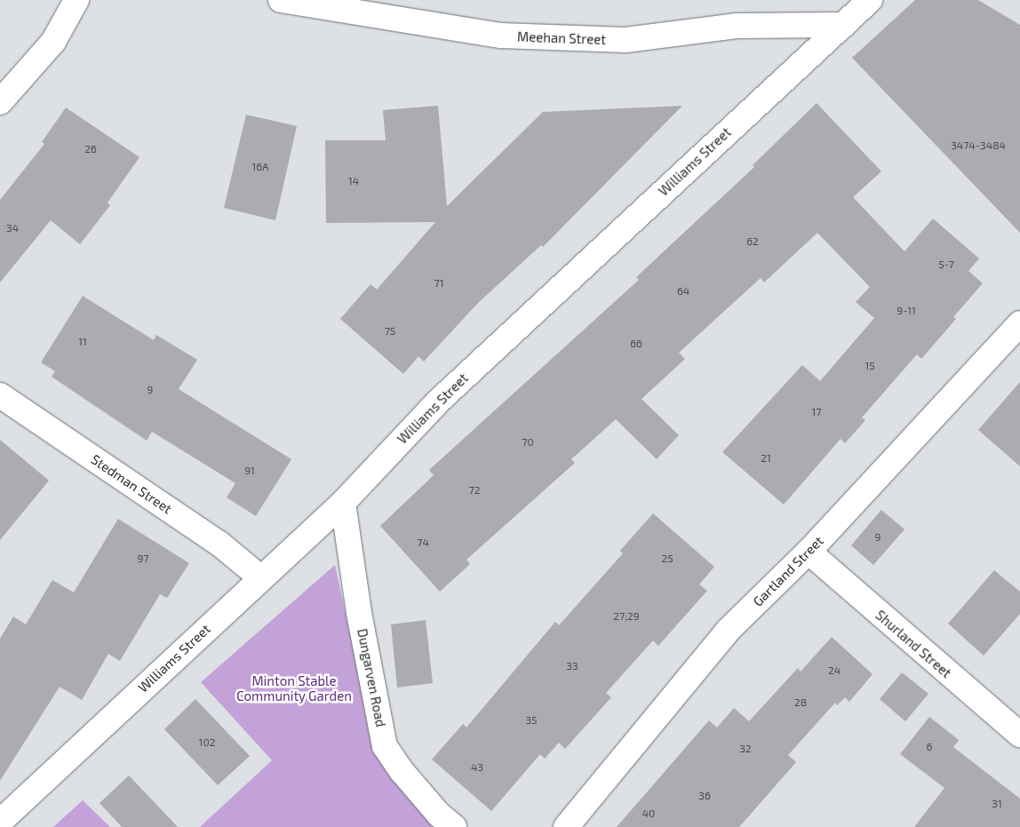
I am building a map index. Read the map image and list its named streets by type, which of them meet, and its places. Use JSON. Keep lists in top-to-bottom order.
{
  "streets": {
    "street": [
      "Meehan Street",
      "Williams Street",
      "Stedman Street",
      "Gartland Street",
      "Shurland Street",
      "Dungarven Road"
    ]
  },
  "crossings": [
    ["Meehan Street", "Williams Street"],
    ["Williams Street", "Stedman Street"],
    ["Williams Street", "Dungarven Road"],
    ["Gartland Street", "Shurland Street"]
  ],
  "parks": ["Minton Stable Community Garden"],
  "house_numbers": [
    "3474-3484",
    "26",
    "16A",
    "14",
    "34",
    "62",
    "5-7",
    "71",
    "64",
    "9-11",
    "75",
    "11",
    "66",
    "15",
    "9",
    "17",
    "70",
    "21",
    "91",
    "72",
    "9",
    "74",
    "97",
    "25",
    "27;29",
    "33",
    "24",
    "28",
    "35",
    "102",
    "6",
    "32",
    "43",
    "36",
    "31",
    "40"
  ]
}
